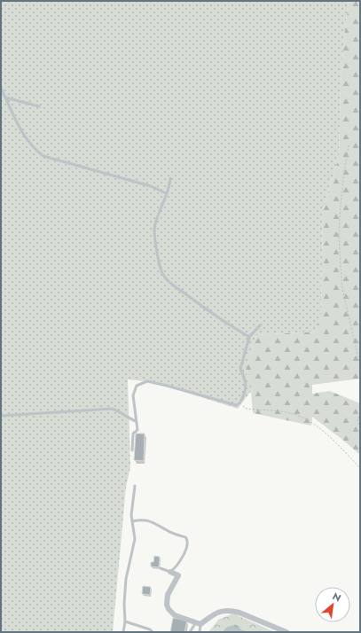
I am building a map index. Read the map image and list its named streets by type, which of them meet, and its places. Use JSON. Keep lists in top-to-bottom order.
{
  "north": "top right"
}
